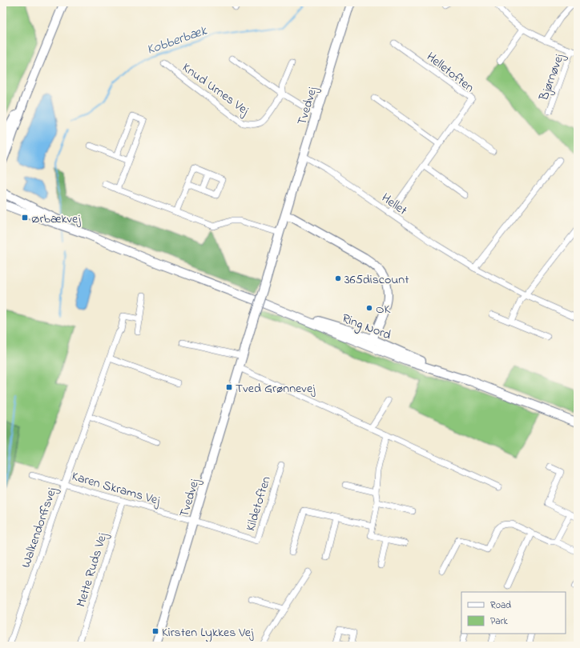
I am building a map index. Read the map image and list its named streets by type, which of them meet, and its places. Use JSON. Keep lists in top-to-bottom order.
{
  "streets": {
    "street": [
      "Helletoften",
      "Bjørnøvej",
      "Knud Urnes Vej",
      "Tvedvej",
      "Hellet",
      "Ring Nord",
      "Karen Skrams Vej",
      "Kildetoften",
      "Walkendorffsvej",
      "Mette Ruds Vej"
    ]
  },
  "crossings": [
    ["Helletoften", "Hellet"],
    ["Tvedvej", "Hellet"],
    ["Tvedvej", "Karen Skrams Vej"],
    ["Tvedvej", "Kildetoften"],
    ["Karen Skrams Vej", "Kildetoften"],
    ["Karen Skrams Vej", "Walkendorffsvej"],
    ["Karen Skrams Vej", "Mette Ruds Vej"]
  ],
  "water": ["Kobberbæk"],
  "places": {
    "transit": ["Ørbækvej", "Tved Grønnevej", "Kirsten Lykkes Vej"],
    "other": ["365discount", "OK"]
  },
  "legend": ["Road", "Park"]
}
